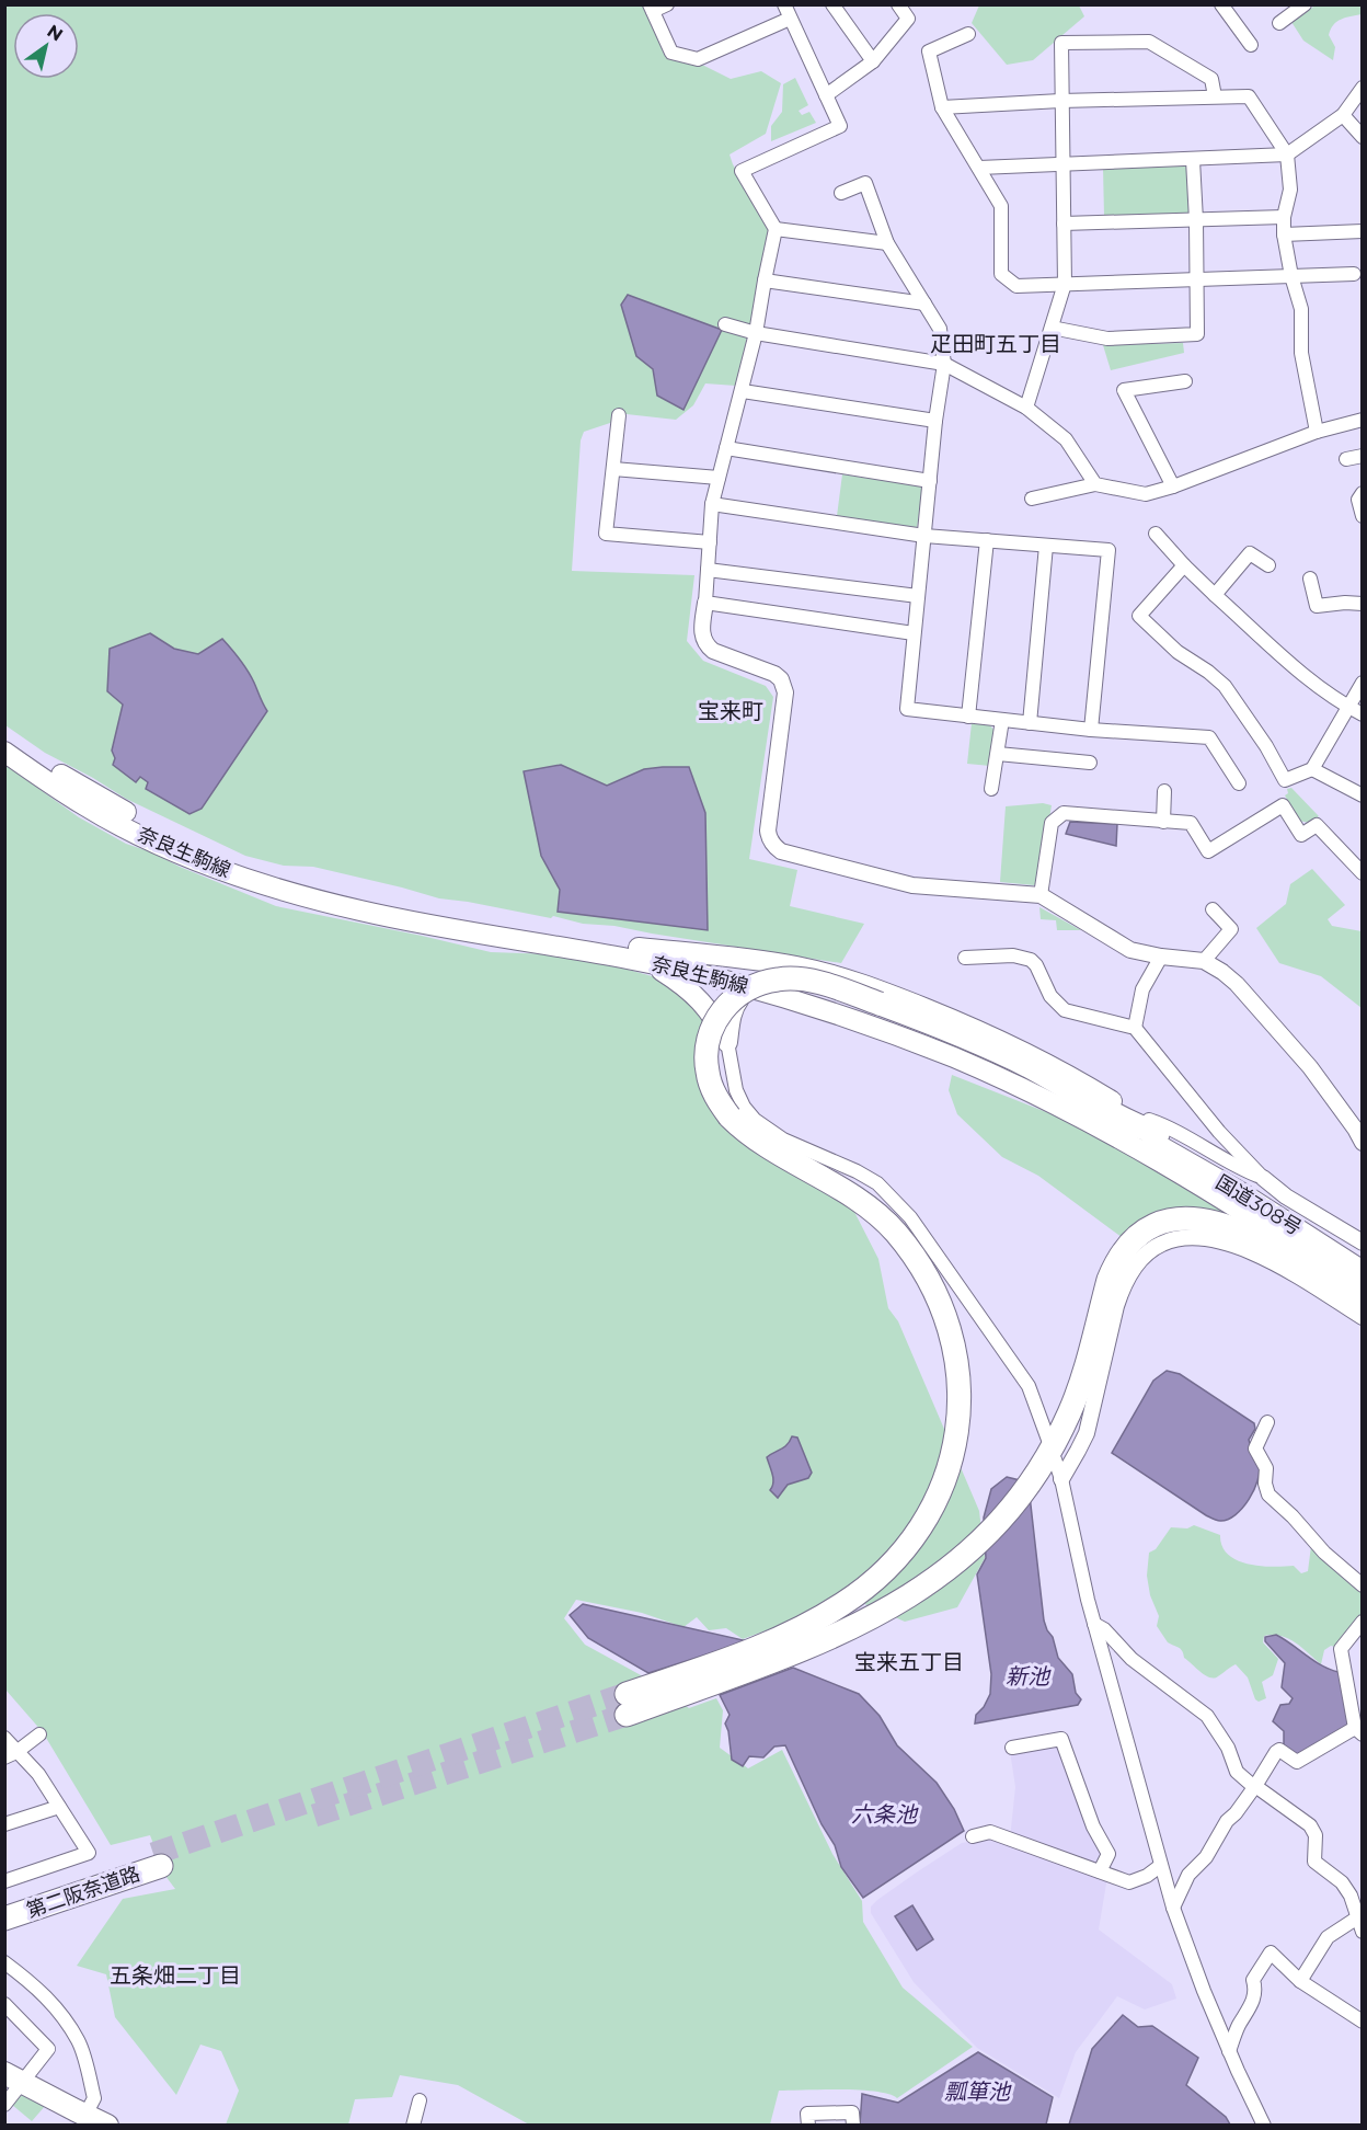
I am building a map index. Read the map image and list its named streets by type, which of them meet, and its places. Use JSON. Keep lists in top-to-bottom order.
{
  "streets": {
    "highway": ["国道308号", "第二阪奈道路"],
    "main road": ["奈良生駒線"]
  },
  "crossings": [
    ["奈良生駒線", "国道308号"]
  ],
  "districts": [
    "疋田町五丁目",
    "宝来町",
    "宝来五丁目",
    "五条畑二丁目"
  ],
  "water": ["新池", "六条池", "瓢箪池"],
  "north": "top right"
}
